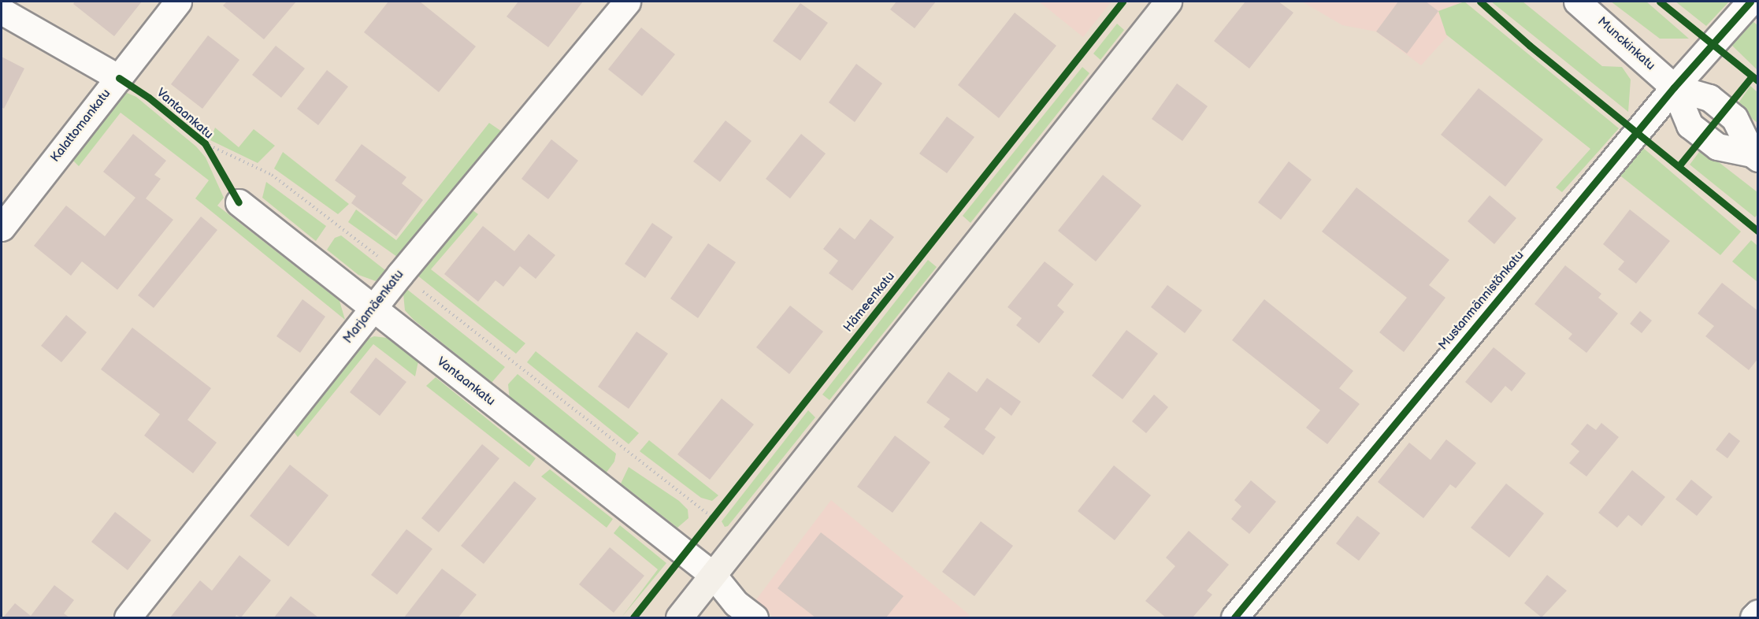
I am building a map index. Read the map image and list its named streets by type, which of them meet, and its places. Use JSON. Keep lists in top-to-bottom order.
{
  "streets": {
    "street": [
      "Munckinkatu",
      "Vantaankatu",
      "Kalattomankatu",
      "Mustanmännistönkatu",
      "Marjamäenkatu"
    ],
    "cycle path": ["Hämeenkatu"]
  },
  "crossings": [
    ["Munckinkatu", "Mustanmännistönkatu"],
    ["Vantaankatu", "Marjamäenkatu"]
  ]
}
